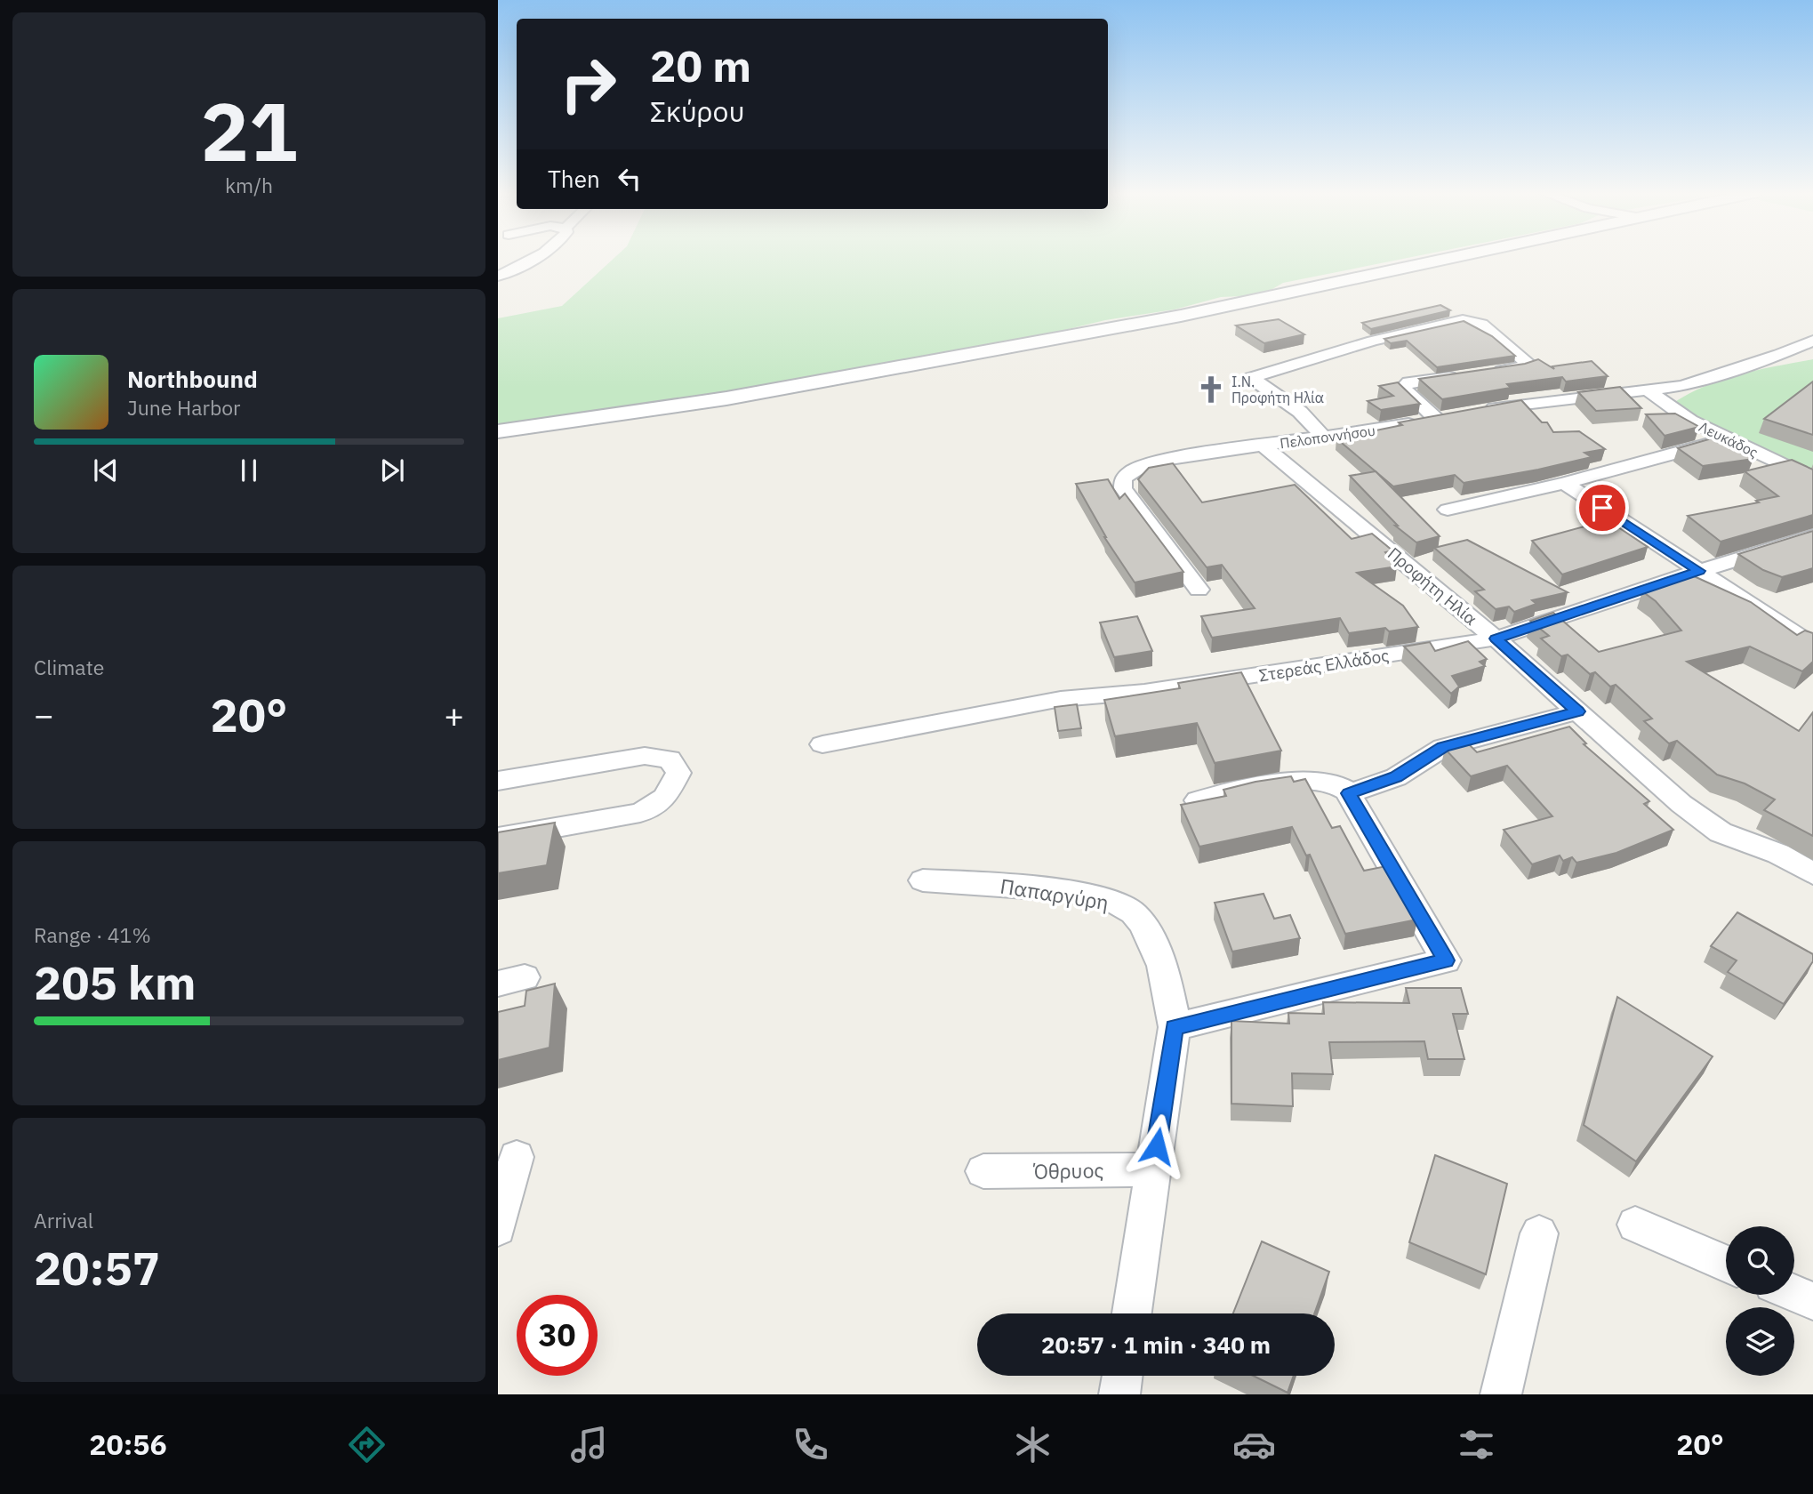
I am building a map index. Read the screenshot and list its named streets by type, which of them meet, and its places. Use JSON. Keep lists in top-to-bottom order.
{
  "streets": {
    "street": [
      "Πελοποννήσου",
      "Λευκάδος",
      "Προφήτη Ηλία",
      "Στερεάς Ελλάδος",
      "Παπαργύρη",
      "Όθρυος"
    ]
  },
  "crossings": [
    ["Πελοποννήσου", "Προφήτη Ηλία"],
    ["Προφήτη Ηλία", "Στερεάς Ελλάδος"],
    ["Παπαργύρη", "Όθρυος"]
  ],
  "places": {
    "church": ["Ι.Ν. Προφήτη Ηλία"]
  },
  "page": {
    "tile": [
      ["21", "km/h"],
      "Climate",
      ["Range · 41%", "205 km"],
      ["Arrival", "20:57"]
    ],
    "turn": ["20 m", "Σκύρου"],
    "then": "Then",
    "song": ["Northbound", "June Harbor"],
    "heat": ["−", "20°", "+"],
    "limit": "30",
    "trip": "20:57 · 1 min · 340 m",
    "tabs": ["20:56", "20°"]
  }
}
